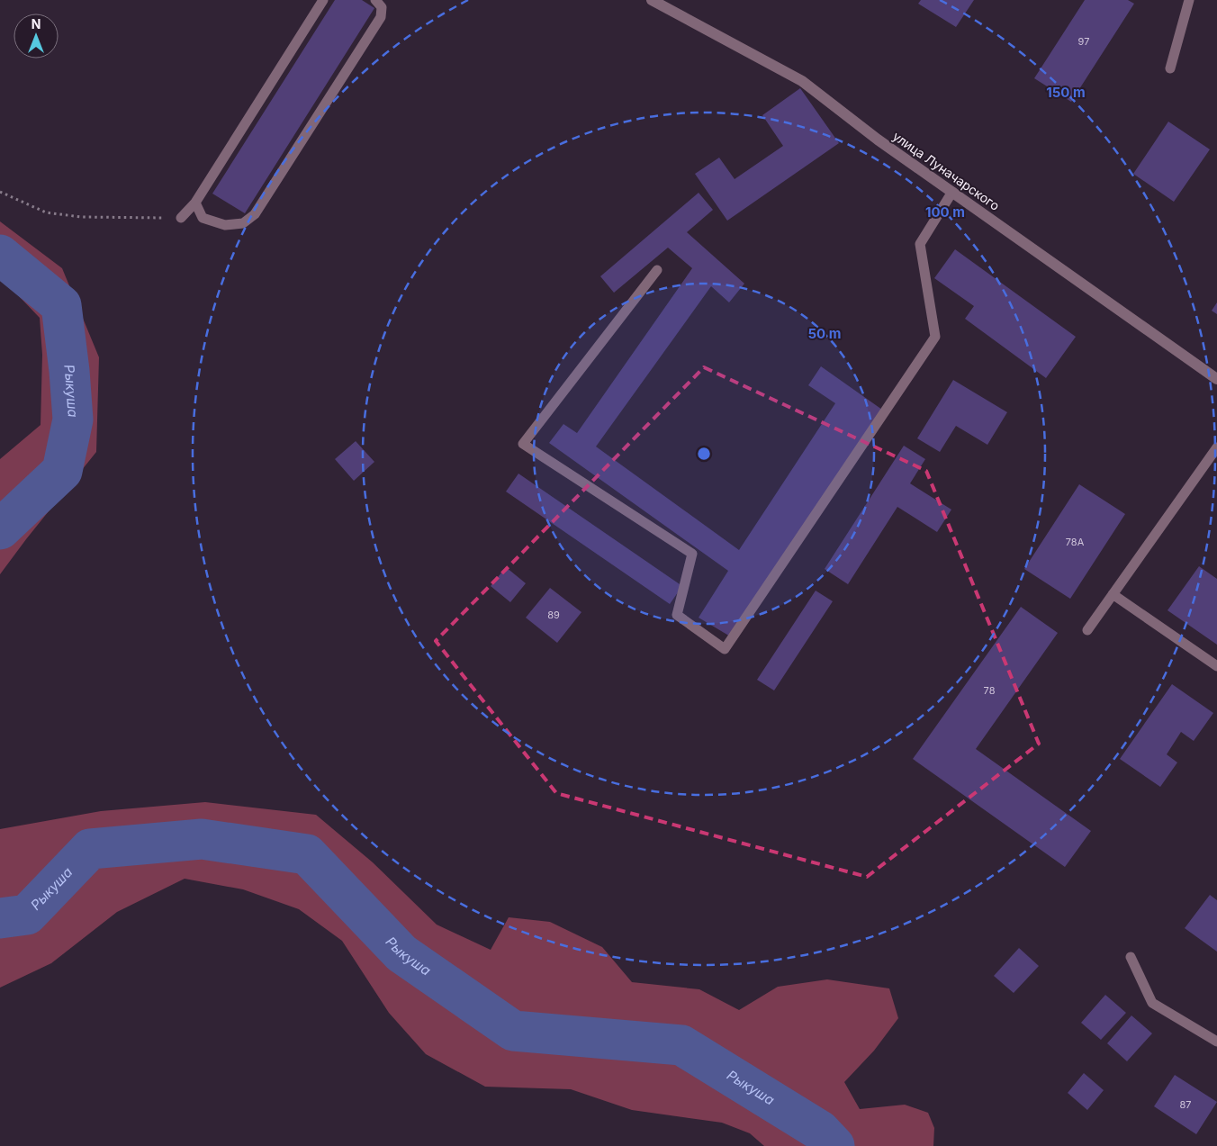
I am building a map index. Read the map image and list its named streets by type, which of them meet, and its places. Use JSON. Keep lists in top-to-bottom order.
{
  "streets": {
    "street": ["улица Луначарского"]
  },
  "water": ["Рыкуша"],
  "house_numbers": [
    "97",
    "78А",
    "89",
    "78",
    "87"
  ],
  "north": "top",
  "rings": ["150 m", "100 m", "50 m"]
}
